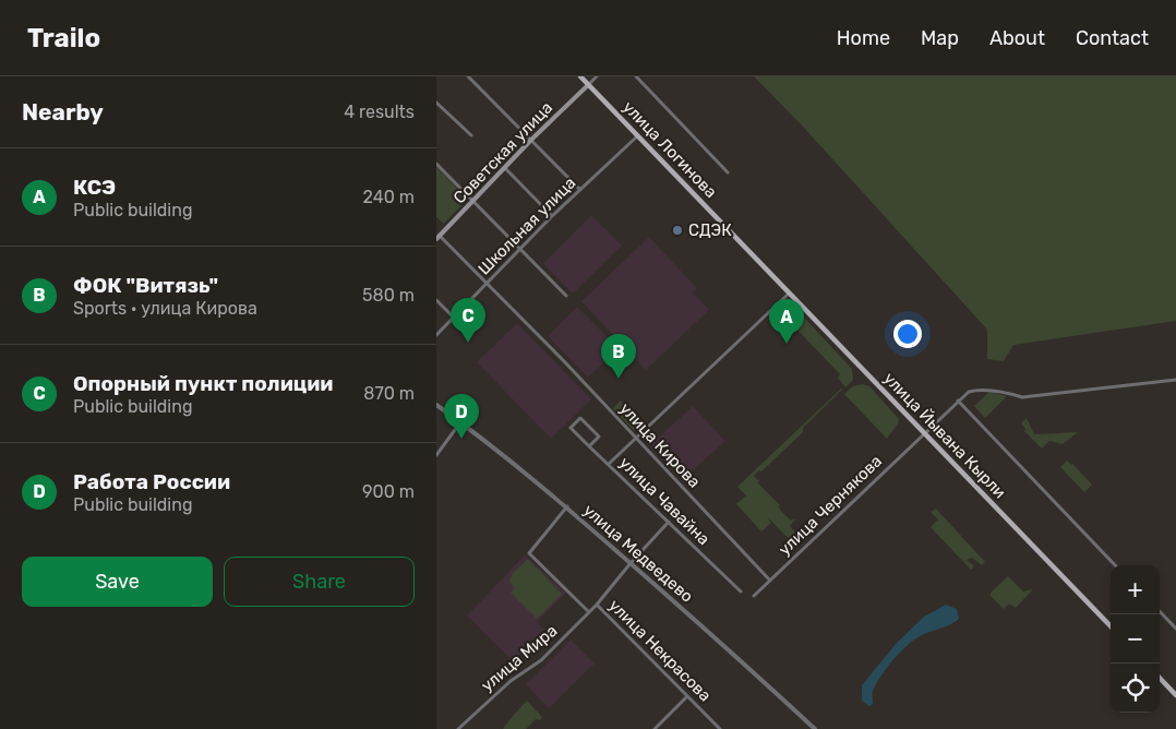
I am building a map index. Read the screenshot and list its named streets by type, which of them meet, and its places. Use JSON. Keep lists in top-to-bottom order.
{
  "streets": {
    "main road": ["улица Логинова", "Советская улица", "улица Йывана Кырли"],
    "street": [
      "Школьная улица",
      "улица Кирова",
      "улица Чавайна",
      "улица Чернякова",
      "улица Медведево",
      "улица Некрасова",
      "улица Мира"
    ]
  },
  "crossings": [
    ["улица Логинова", "Советская улица"],
    ["улица Логинова", "Школьная улица"],
    ["улица Логинова", "улица Йывана Кырли"],
    ["Советская улица", "улица Кирова"],
    ["Школьная улица", "улица Кирова"],
    ["улица Йывана Кырли", "улица Чернякова"],
    ["улица Кирова", "улица Чернякова"],
    ["улица Чавайна", "улица Некрасова"],
    ["улица Медведево", "улица Некрасова"],
    ["улица Некрасова", "улица Мира"]
  ],
  "places": ["СДЭК"],
  "page": {
    "header": "Trailo",
    "nav": [
      "Home",
      "Map",
      "About",
      "Contact"
    ],
    "heading": ["Nearby", "4 results"],
    "list": [
      {
        "mark": "A",
        "name": "КСЭ",
        "note": "Public building",
        "value": "240 m"
      },
      {
        "mark": "B",
        "name": "ФОК \"Витязь\"",
        "note": "Sports · улица Кирова",
        "value": "580 m"
      },
      {
        "mark": "C",
        "name": "Опорный пункт полиции",
        "note": "Public building",
        "value": "870 m"
      },
      {
        "mark": "D",
        "name": "Работа России",
        "note": "Public building",
        "value": "900 m"
      }
    ],
    "pins": [
      "C",
      "A",
      "B",
      "D"
    ],
    "buttons": ["Save", "Share"],
    "map_buttons": ["+", "−"]
  }
}
